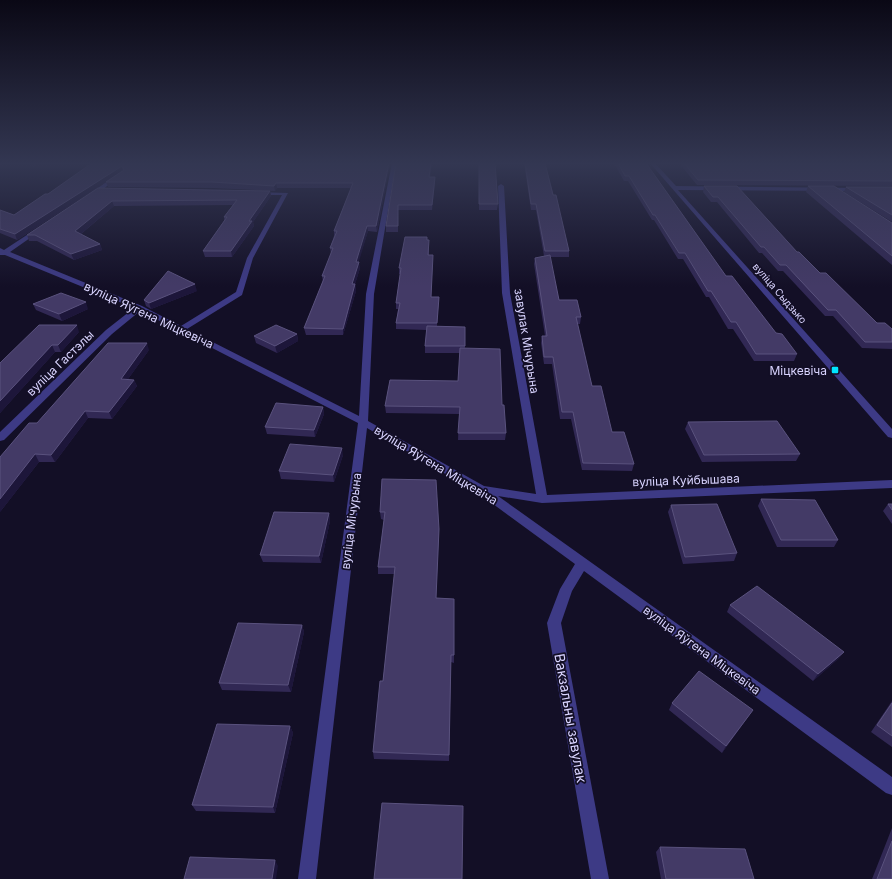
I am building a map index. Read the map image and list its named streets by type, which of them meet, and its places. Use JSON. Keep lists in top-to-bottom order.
{
  "streets": {
    "street": [
      "вуліца Сыдзько",
      "вуліца Яўгена Міцкевіча",
      "завулак Мічурына",
      "вуліца Гастэлы",
      "вуліца Куйбышава",
      "вуліца Мічурына",
      "Вакзальны завулак"
    ]
  },
  "crossings": [
    ["вуліца Яўгена Міцкевіча", "вуліца Гастэлы"],
    ["вуліца Яўгена Міцкевіча", "вуліца Куйбышава"],
    ["вуліца Яўгена Міцкевіча", "вуліца Мічурына"],
    ["вуліца Яўгена Міцкевіча", "Вакзальны завулак"],
    ["завулак Мічурына", "вуліца Куйбышава"]
  ],
  "places": {
    "transit": ["Міцкевіча"]
  }
}
